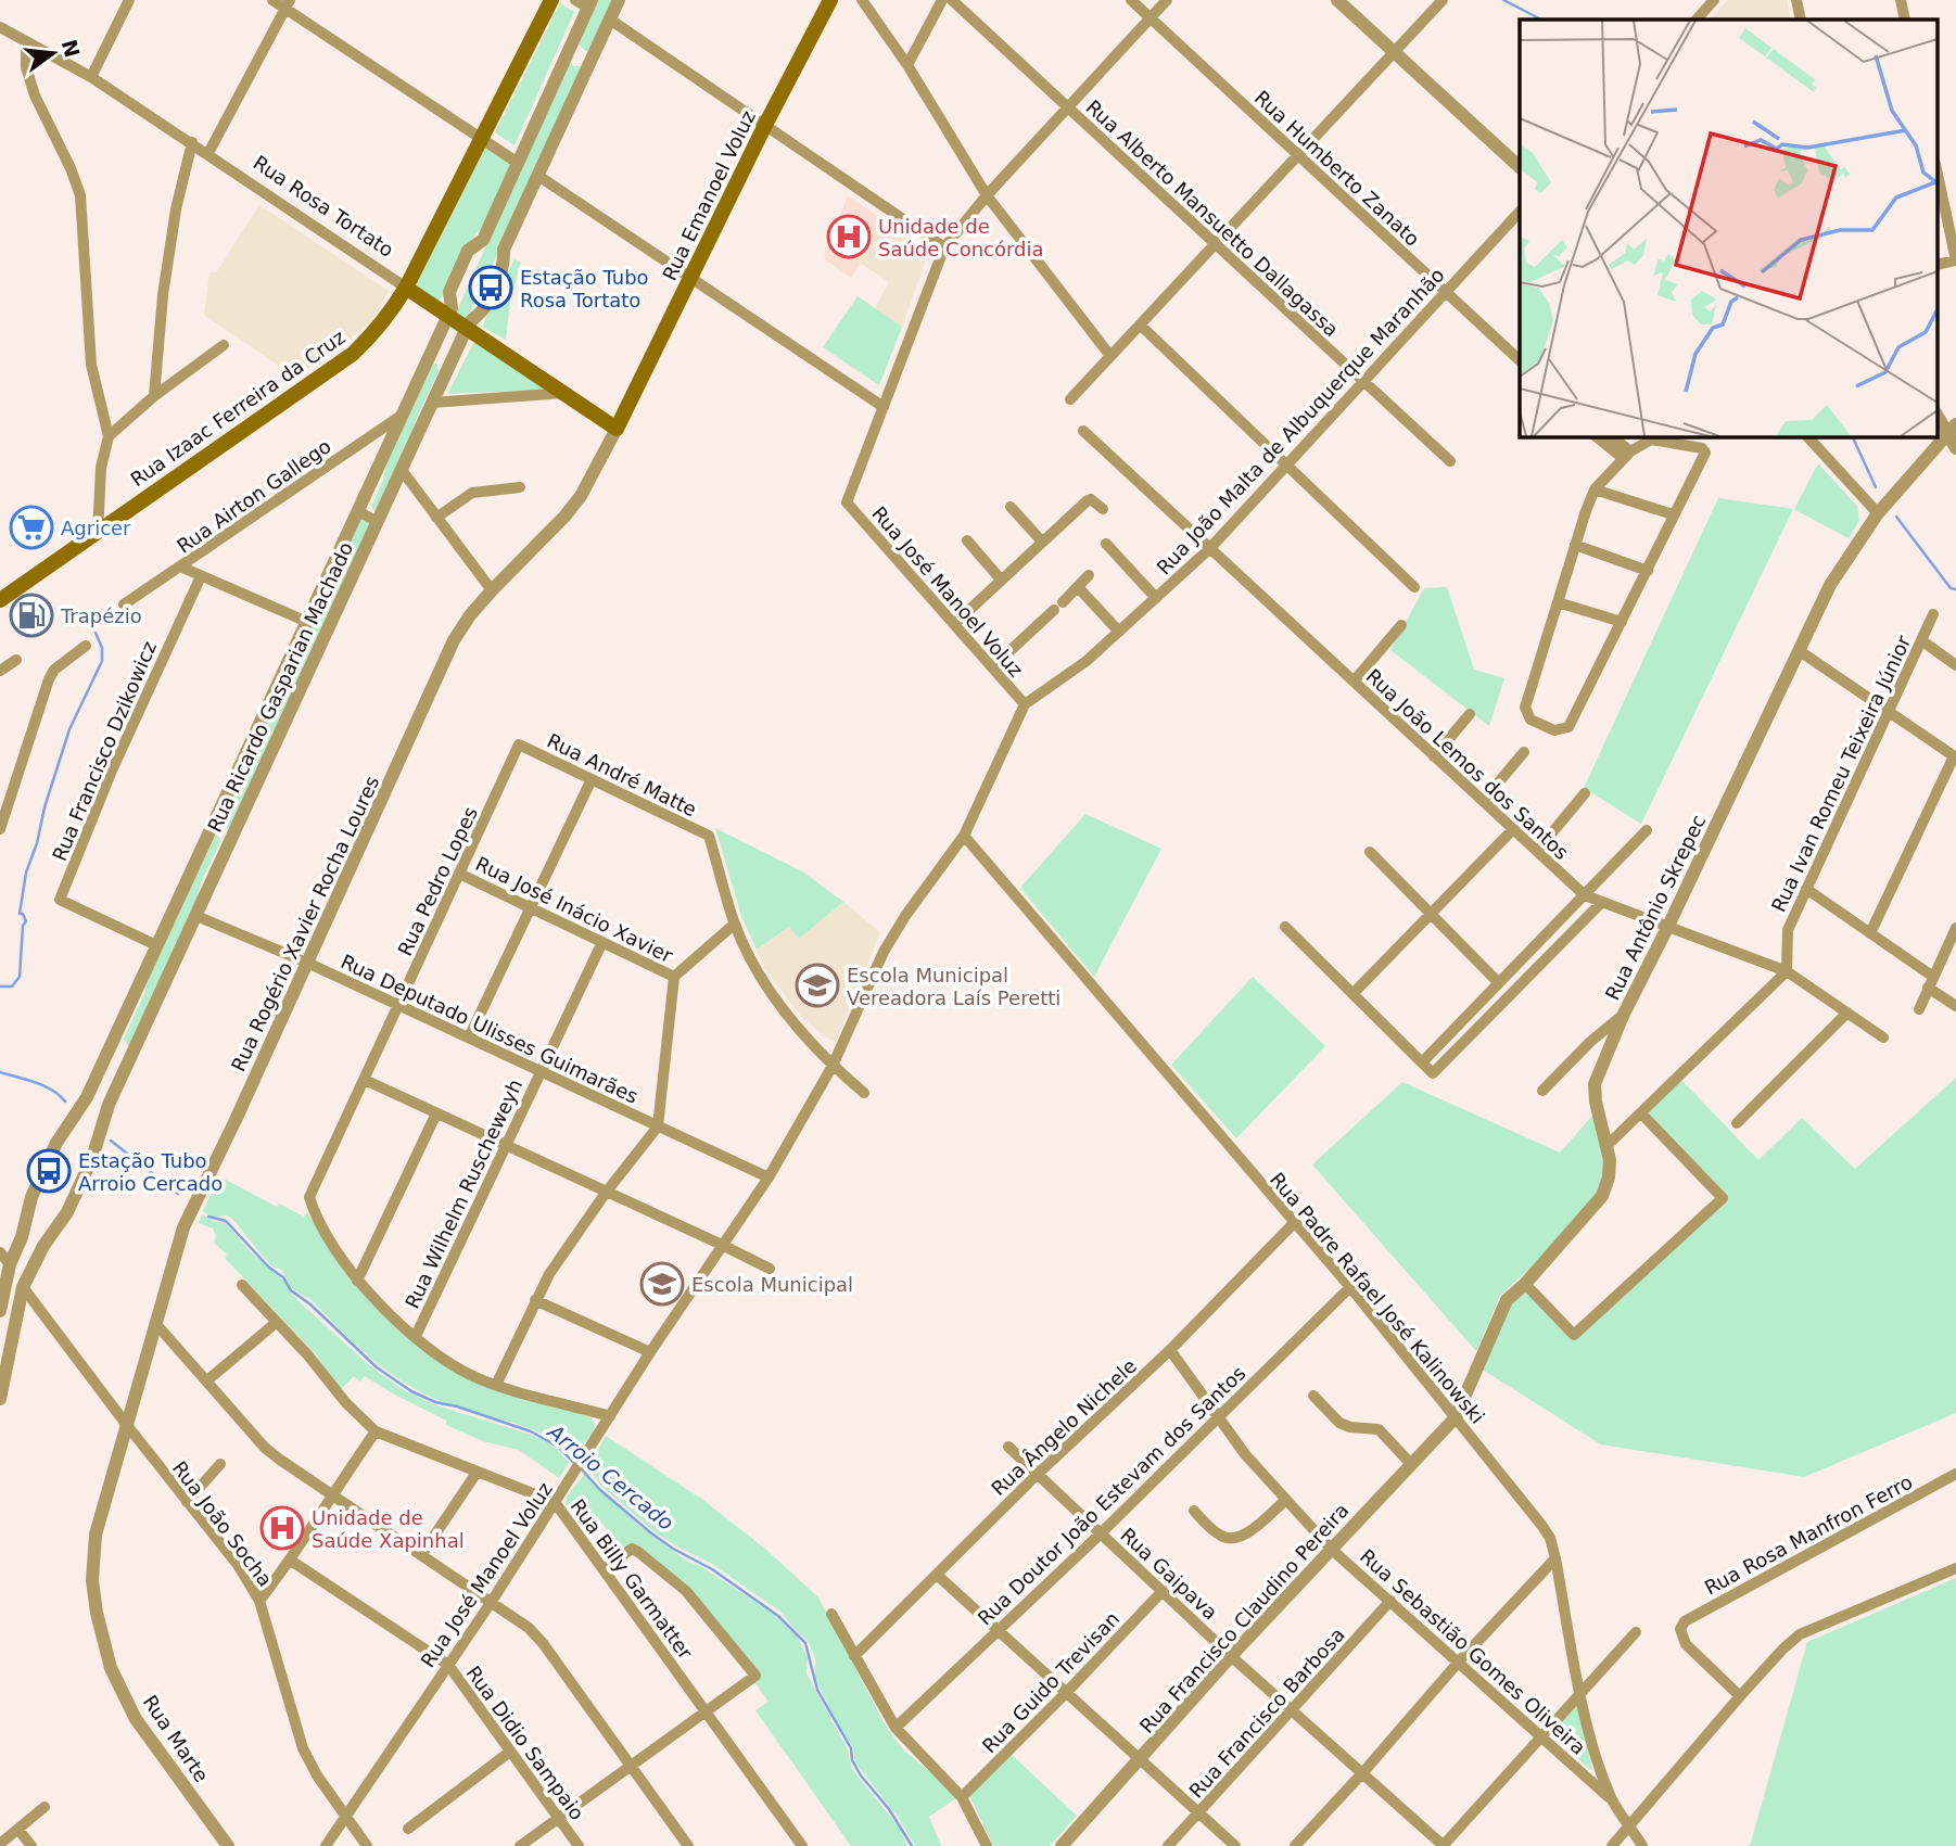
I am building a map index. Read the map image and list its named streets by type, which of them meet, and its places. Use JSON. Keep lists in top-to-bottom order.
{
  "streets": {
    "main road": ["Rua Emanoel Voluz", "Rua Rosa Tortato", "Rua Izaac Ferreira da Cruz"],
    "street": [
      "Rua Humberto Zanato",
      "Rua Alberto Mansuetto Dallagassa",
      "Rua João Malta de Albuquerque Maranhão",
      "Rua Airton Gallego",
      "Rua José Manoel Voluz",
      "Rua Ricardo Gasparian Machado",
      "Rua Francisco Dzikowicz",
      "Rua João Lemos dos Santos",
      "Rua Ivan Romeu Teixeira Júnior",
      "Rua André Matte",
      "Rua Pedro Lopes",
      "Rua Antônio Skrepec",
      "Rua José Inácio Xavier",
      "Rua Rogério Xavier Rocha Loures",
      "Rua Deputado Ulisses Guimarães",
      "Rua Wilhelm Ruscheweyh",
      "Rua Padre Rafael José Kalinowski",
      "Rua Ângelo Nichele",
      "Rua Doutor João Estevam dos Santos",
      "Rua João Socha",
      "Rua Rosa Manfron Ferro",
      "Rua Gaipava",
      "Rua Billy Garmatter",
      "Rua Francisco Claudino Pereira",
      "Rua Sebastião Gomes Oliveira",
      "Rua Guido Trevisan",
      "Rua Francisco Barbosa",
      "Rua Marte",
      "Rua Didio Sampaio"
    ]
  },
  "crossings": [
    ["Rua Humberto Zanato", "Rua João Malta de Albuquerque Maranhão"],
    ["Rua Humberto Zanato", "Rua José Manoel Voluz"],
    ["Rua Emanoel Voluz", "Rua Rosa Tortato"],
    ["Rua Emanoel Voluz", "Rua Rogério Xavier Rocha Loures"],
    ["Rua Rosa Tortato", "Rua Izaac Ferreira da Cruz"],
    ["Rua Rosa Tortato", "Rua Ricardo Gasparian Machado"],
    ["Rua Alberto Mansuetto Dallagassa", "Rua João Malta de Albuquerque Maranhão"],
    ["Rua Alberto Mansuetto Dallagassa", "Rua José Manoel Voluz"],
    ["Rua João Malta de Albuquerque Maranhão", "Rua José Manoel Voluz"],
    ["Rua João Malta de Albuquerque Maranhão", "Rua João Lemos dos Santos"],
    ["Rua Airton Gallego", "Rua Ricardo Gasparian Machado"],
    ["Rua José Manoel Voluz", "Rua Deputado Ulisses Guimarães"],
    ["Rua José Manoel Voluz", "Rua Padre Rafael José Kalinowski"],
    ["Rua José Manoel Voluz", "Rua João Socha"],
    ["Rua José Manoel Voluz", "Rua Billy Garmatter"],
    ["Rua José Manoel Voluz", "Rua Didio Sampaio"],
    ["Rua Ricardo Gasparian Machado", "Rua Francisco Dzikowicz"],
    ["Rua Ricardo Gasparian Machado", "Rua Deputado Ulisses Guimarães"],
    ["Rua Ricardo Gasparian Machado", "Rua João Socha"],
    ["Rua João Lemos dos Santos", "Rua Ivan Romeu Teixeira Júnior"],
    ["Rua João Lemos dos Santos", "Rua Antônio Skrepec"],
    ["Rua André Matte", "Rua Pedro Lopes"],
    ["Rua Pedro Lopes", "Rua José Inácio Xavier"],
    ["Rua Pedro Lopes", "Rua Deputado Ulisses Guimarães"],
    ["Rua Antônio Skrepec", "Rua Padre Rafael José Kalinowski"],
    ["Rua Antônio Skrepec", "Rua Francisco Claudino Pereira"],
    ["Rua José Inácio Xavier", "Rua Wilhelm Ruscheweyh"],
    ["Rua Rogério Xavier Rocha Loures", "Rua Deputado Ulisses Guimarães"],
    ["Rua Rogério Xavier Rocha Loures", "Rua João Socha"],
    ["Rua Rogério Xavier Rocha Loures", "Rua Marte"],
    ["Rua Deputado Ulisses Guimarães", "Rua Wilhelm Ruscheweyh"],
    ["Rua Padre Rafael José Kalinowski", "Rua Ângelo Nichele"],
    ["Rua Padre Rafael José Kalinowski", "Rua Doutor João Estevam dos Santos"],
    ["Rua Padre Rafael José Kalinowski", "Rua Francisco Claudino Pereira"],
    ["Rua Padre Rafael José Kalinowski", "Rua Sebastião Gomes Oliveira"],
    ["Rua Ângelo Nichele", "Rua Gaipava"],
    ["Rua Ângelo Nichele", "Rua Sebastião Gomes Oliveira"],
    ["Rua Doutor João Estevam dos Santos", "Rua Gaipava"],
    ["Rua Doutor João Estevam dos Santos", "Rua Sebastião Gomes Oliveira"],
    ["Rua João Socha", "Rua Marte"],
    ["Rua Gaipava", "Rua Francisco Claudino Pereira"],
    ["Rua Gaipava", "Rua Guido Trevisan"],
    ["Rua Gaipava", "Rua Francisco Barbosa"],
    ["Rua Francisco Claudino Pereira", "Rua Sebastião Gomes Oliveira"],
    ["Rua Sebastião Gomes Oliveira", "Rua Francisco Barbosa"]
  ],
  "water": ["Arroio Cercado"],
  "places": {
    "hospital": ["Unidade de Saúde Concórdia", "Unidade de Saúde Xapinhal"],
    "bus stop": ["Estação Tubo Rosa Tortato", "Estação Tubo Arroio Cercado"],
    "supermarket": ["Agricer"],
    "fuel station": ["Trapézio"],
    "school or university": ["Escola Municipal Vereadora Laís Peretti", "Escola Municipal"]
  },
  "north": "right"
}
